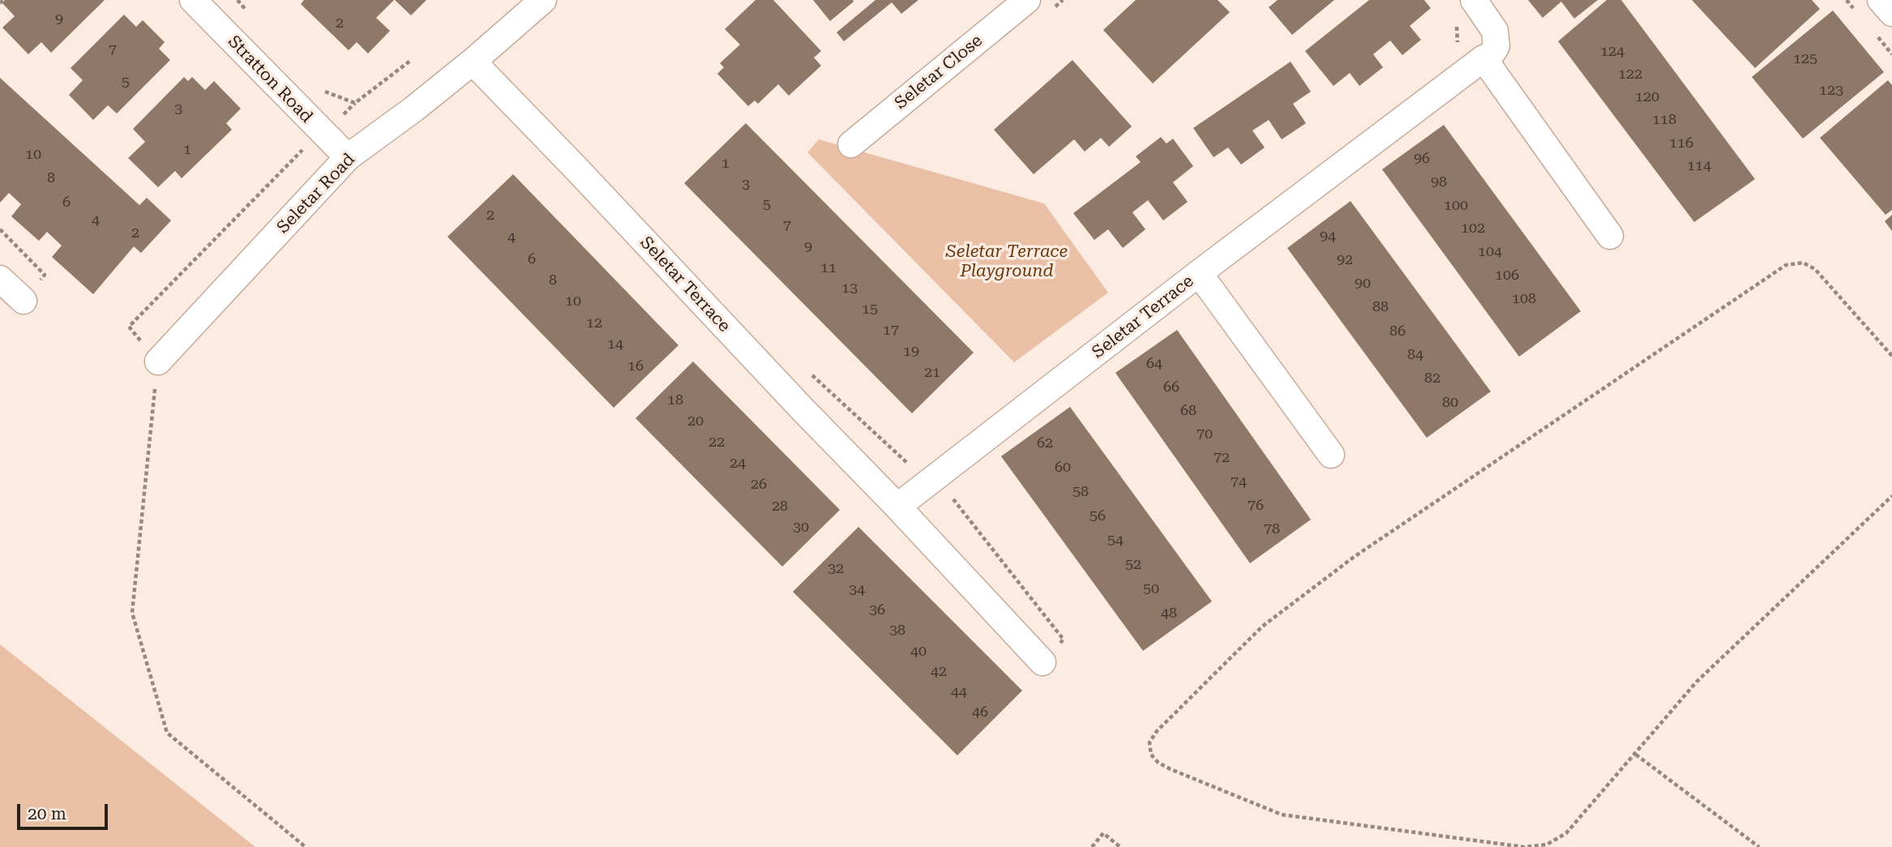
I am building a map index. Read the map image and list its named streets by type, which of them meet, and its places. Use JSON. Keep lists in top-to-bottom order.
{
  "streets": {
    "street": [
      "Seletar Close",
      "Stratton Road",
      "Seletar Road",
      "Seletar Terrace"
    ]
  },
  "crossings": [
    ["Stratton Road", "Seletar Road"],
    ["Seletar Road", "Seletar Terrace"]
  ],
  "parks": ["Seletar Terrace Playground"],
  "house_numbers": [
    "9",
    "2",
    "7",
    "124",
    "125",
    "122",
    "5",
    "123",
    "120",
    "3",
    "118",
    "116",
    "1",
    "10",
    "96",
    "1",
    "114",
    "8",
    "98",
    "3",
    "6",
    "5",
    "100",
    "2",
    "4",
    "7",
    "102",
    "2",
    "94",
    "4",
    "9",
    "104",
    "6",
    "92",
    "11",
    "106",
    "8",
    "90",
    "13",
    "108",
    "10",
    "88",
    "15",
    "12",
    "17",
    "86",
    "14",
    "19",
    "84",
    "64",
    "16",
    "21",
    "82",
    "66",
    "18",
    "80",
    "68",
    "20",
    "70",
    "22",
    "62",
    "72",
    "24",
    "60",
    "74",
    "26",
    "58",
    "76",
    "28",
    "56",
    "30",
    "78",
    "54",
    "52",
    "32",
    "50",
    "34",
    "36",
    "48",
    "38",
    "40",
    "42",
    "44",
    "46"
  ],
  "scale_bar": "20 m"
}
